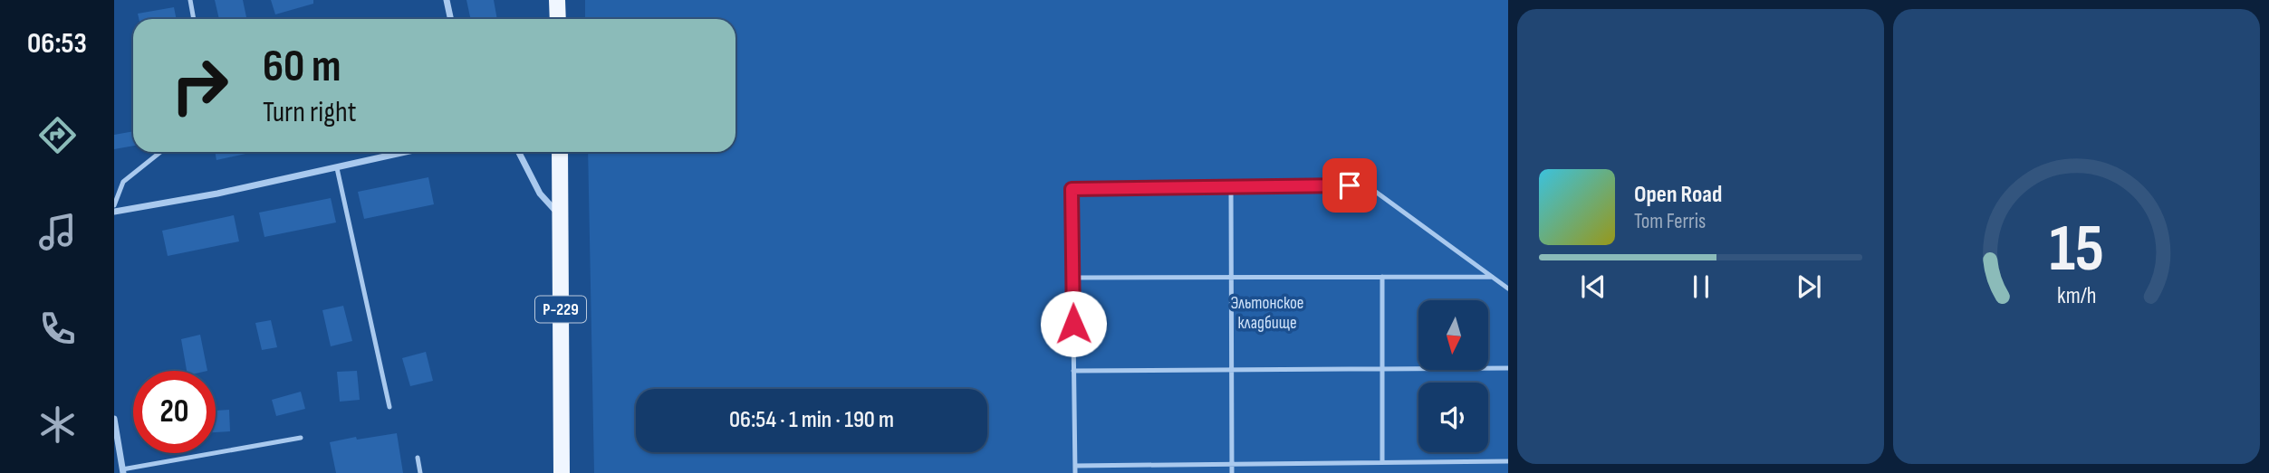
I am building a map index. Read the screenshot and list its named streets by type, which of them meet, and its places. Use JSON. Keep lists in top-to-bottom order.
{
  "streets": {
    "main road": ["Р-229"]
  },
  "parks": ["Эльтонское кладбище"],
  "north": "bottom",
  "page": {
    "tabs": "06:53",
    "turn": ["60 m", "Turn right"],
    "song": ["Open Road", "Tom Ferris"],
    "limit": "20",
    "trip": "06:54 · 1 min · 190 m",
    "gauge": ["15", "km/h"]
  }
}
